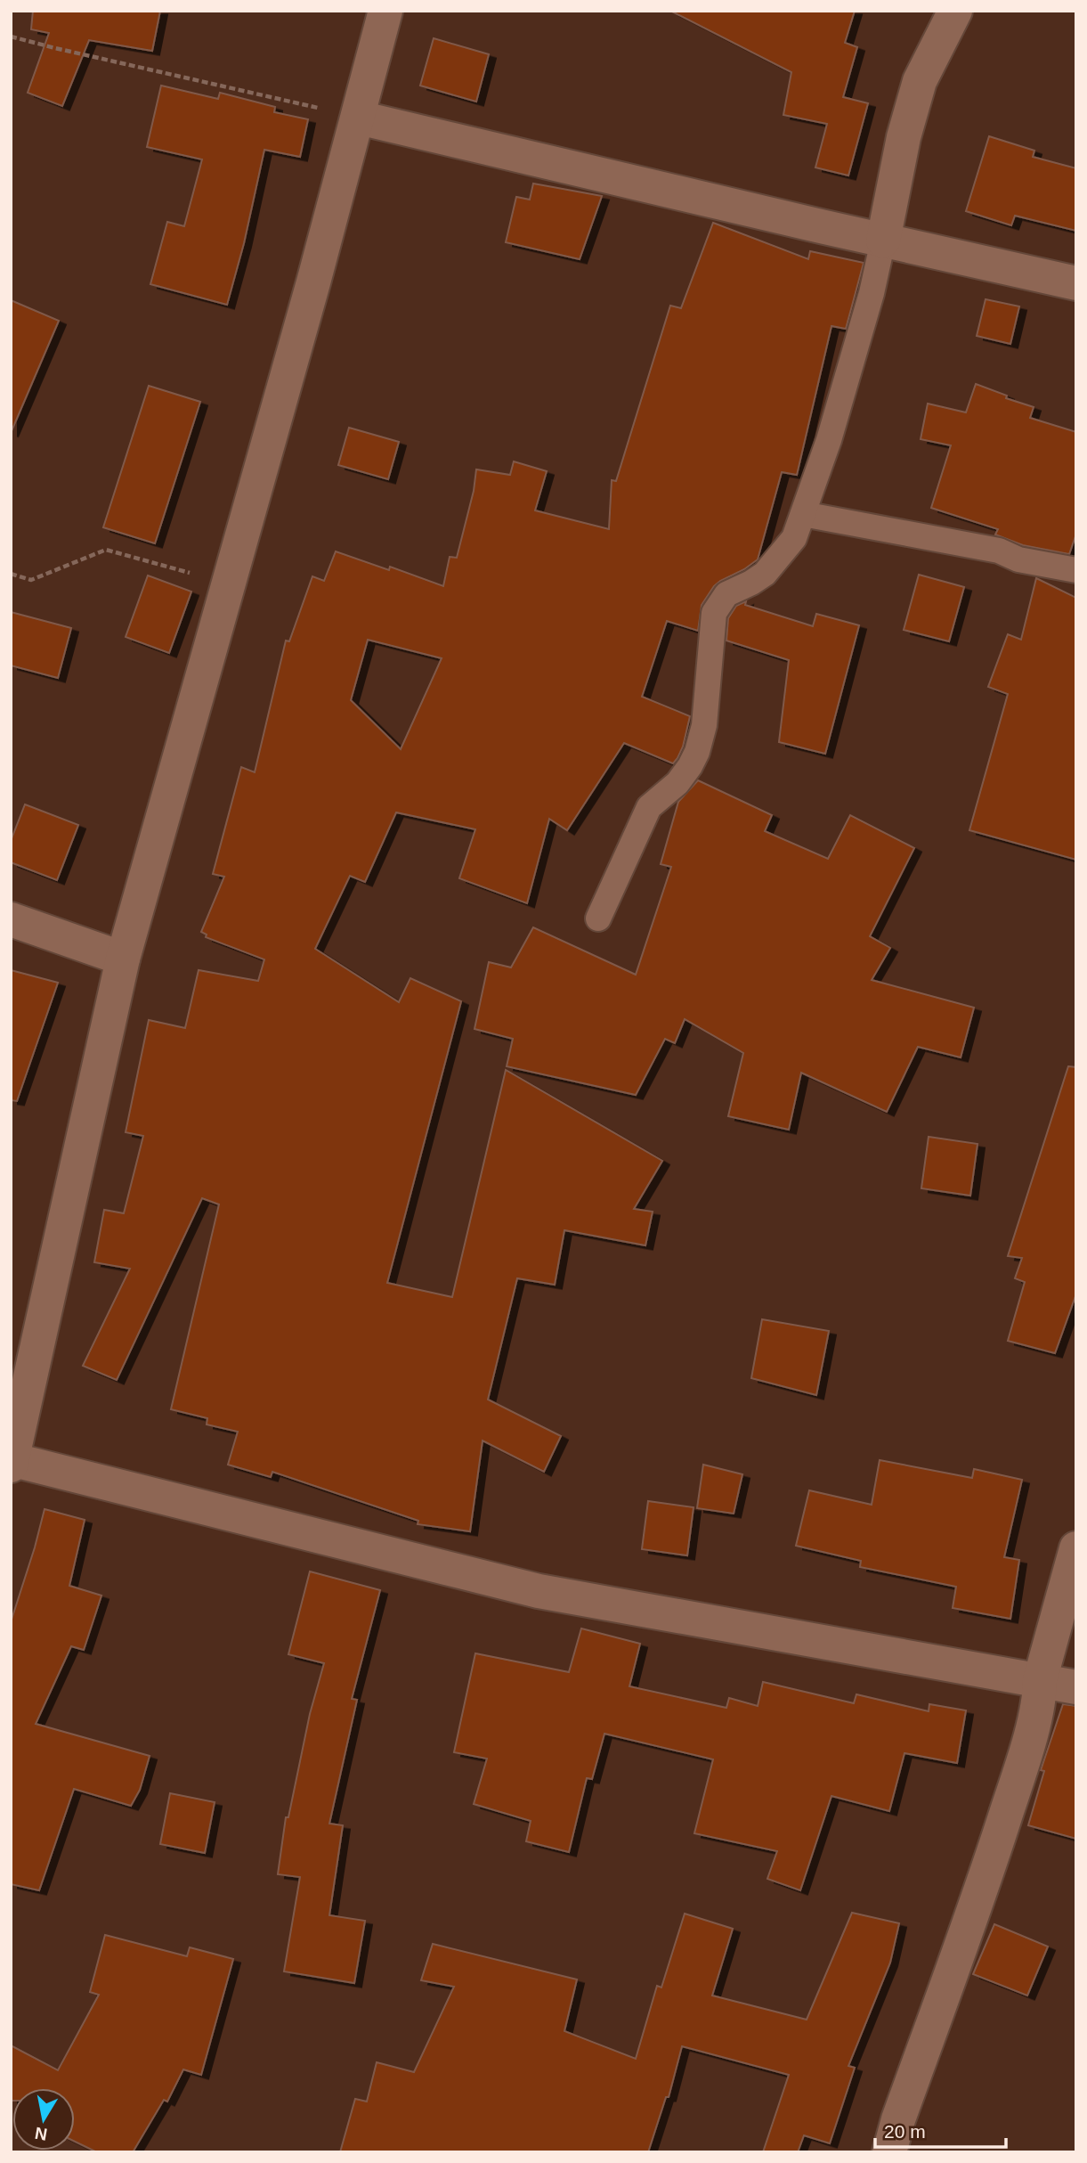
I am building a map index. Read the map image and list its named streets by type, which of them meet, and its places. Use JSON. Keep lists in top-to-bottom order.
{
  "scale_bar": "20 m",
  "north": "bottom"
}
